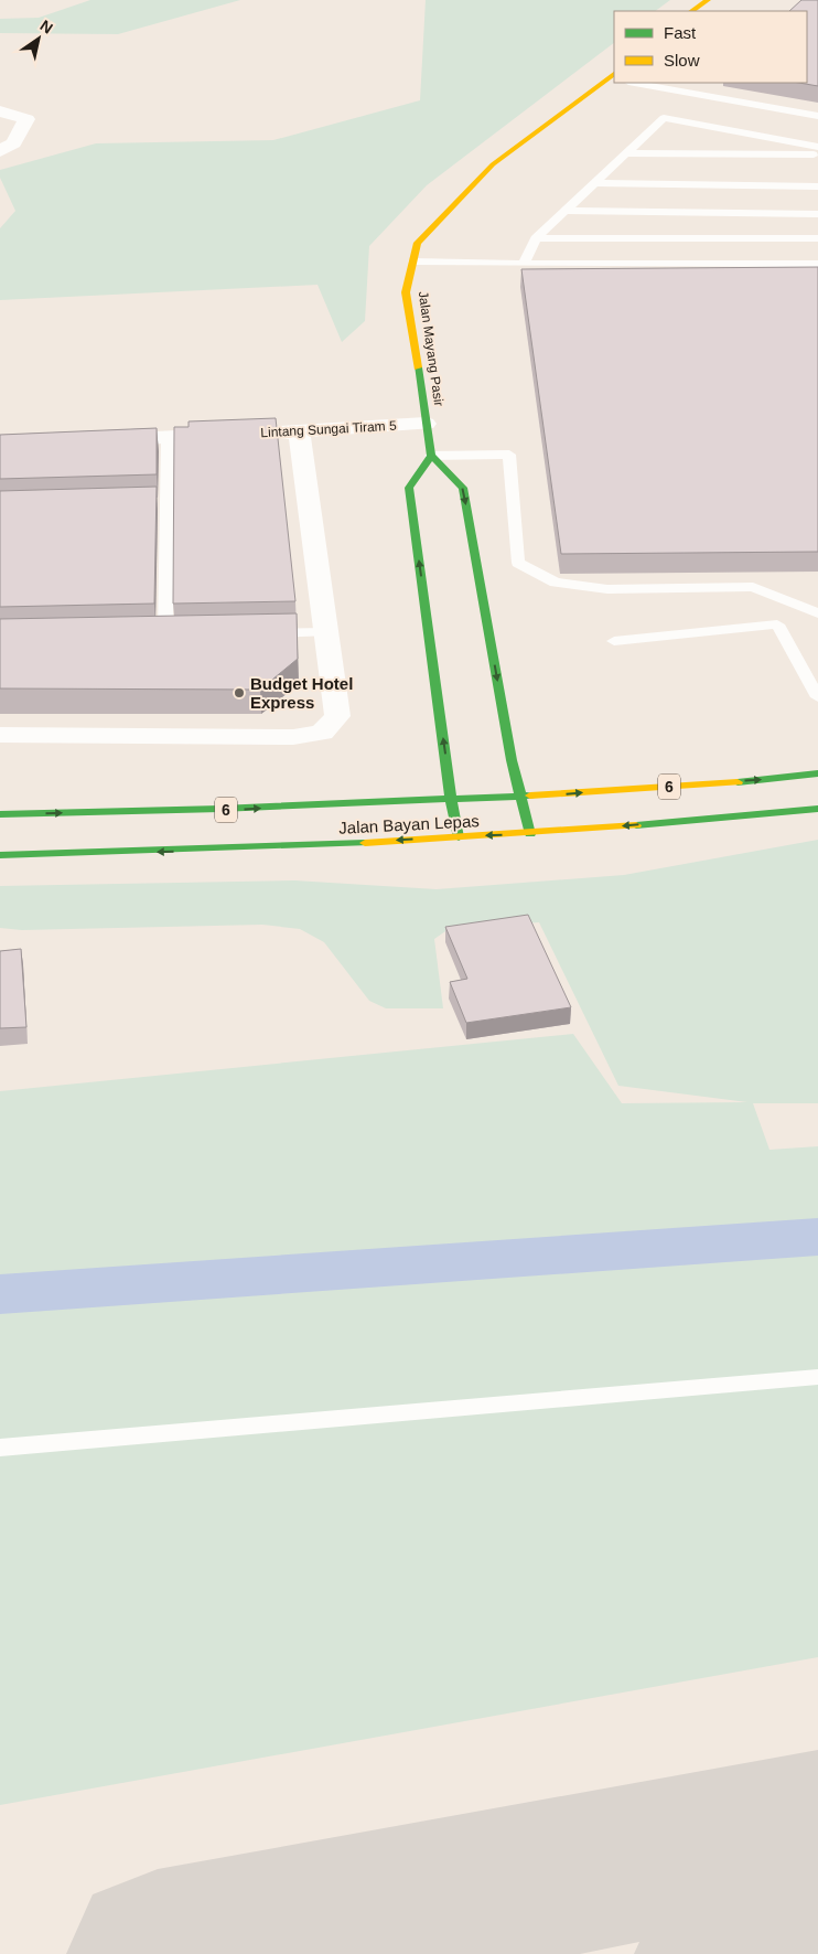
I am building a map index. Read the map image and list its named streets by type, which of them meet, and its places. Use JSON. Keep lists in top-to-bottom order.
{
  "streets": {
    "main road": ["Jalan Mayang Pasir", "6", "Jalan Bayan Lepas"],
    "street": ["Lintang Sungai Tiram 5"]
  },
  "crossings": [
    ["Jalan Mayang Pasir", "Lintang Sungai Tiram 5"]
  ],
  "places": ["Budget Hotel Express"],
  "legend": ["Fast", "Slow"],
  "north": "top right"
}
